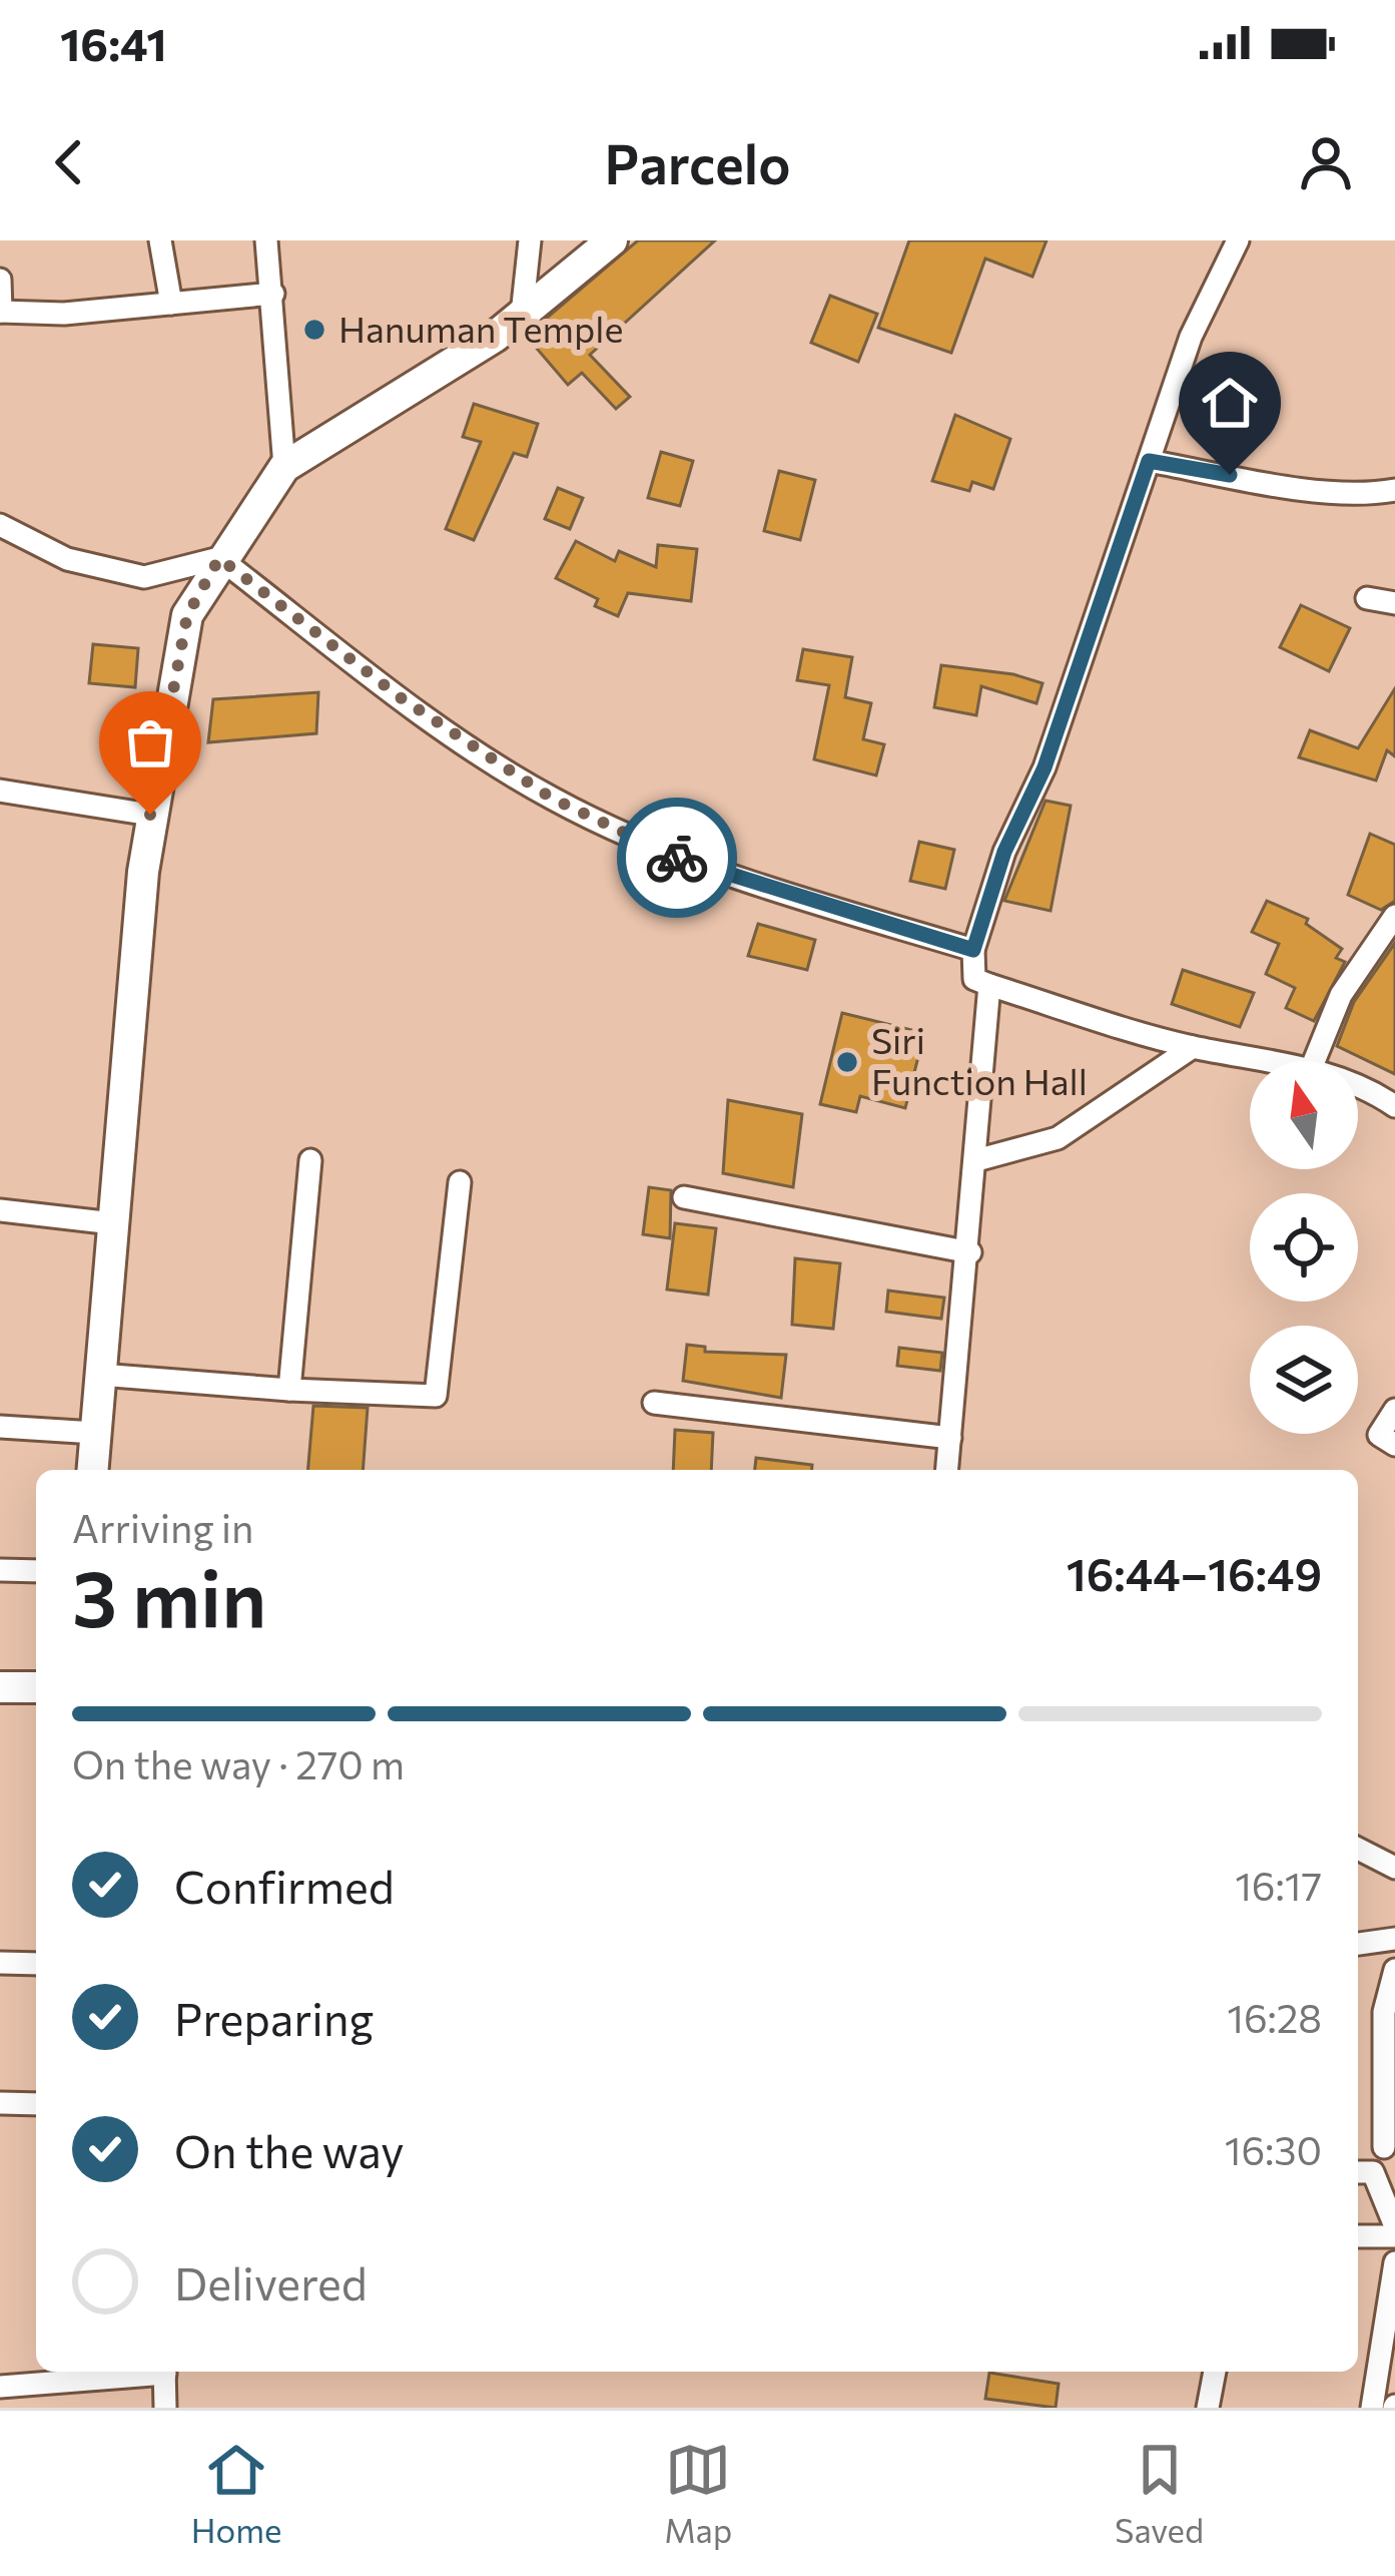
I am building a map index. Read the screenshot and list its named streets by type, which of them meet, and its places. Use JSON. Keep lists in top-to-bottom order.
{
  "places": ["Hanuman Temple", "Siri Function Hall"],
  "north": "top",
  "page": {
    "status": "16:41",
    "header": "Parcelo",
    "heading": ["3 min", "Arriving in", "16:44–16:49"],
    "bar": "On the way · 270 m",
    "list": [
      ["Confirmed", "16:17"],
      ["Preparing", "16:28"],
      ["On the way", "16:30"],
      "Delivered"
    ],
    "tabs": ["Home", "Map", "Saved"]
  }
}
